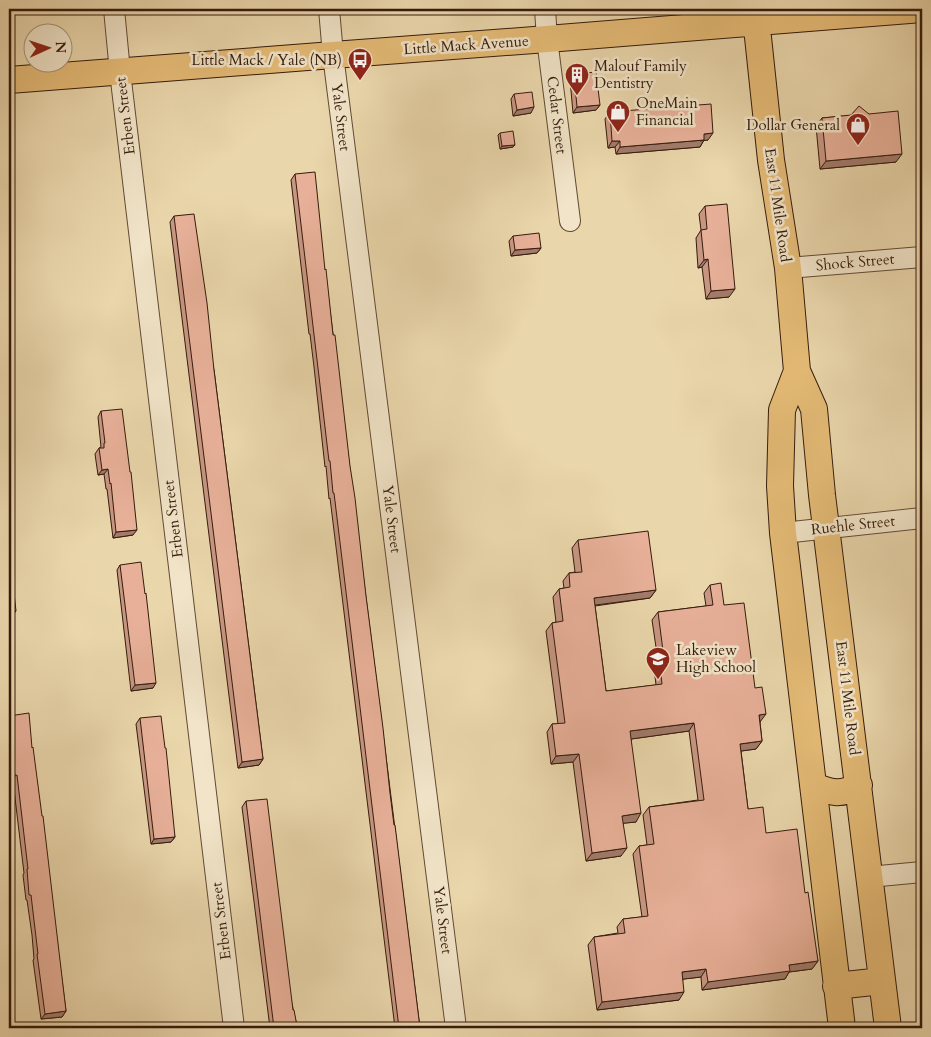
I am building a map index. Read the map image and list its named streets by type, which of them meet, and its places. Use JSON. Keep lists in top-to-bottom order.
{
  "streets": {
    "main road": ["Little Mack Avenue", "East 11 Mile Road"],
    "street": [
      "Cedar Street",
      "Erben Street",
      "Yale Street",
      "Shock Street",
      "Ruehle Street"
    ]
  },
  "crossings": [
    ["Little Mack Avenue", "Cedar Street"],
    ["Little Mack Avenue", "Erben Street"],
    ["Little Mack Avenue", "Yale Street"],
    ["Little Mack Avenue", "East 11 Mile Road"],
    ["East 11 Mile Road", "Shock Street"],
    ["East 11 Mile Road", "Ruehle Street"]
  ],
  "places": {
    "bus stop": ["Little Mack / Yale (NB)"],
    "building": ["Malouf Family Dentistry"],
    "shop": ["OneMain Financial", "Dollar General"],
    "school or university": ["Lakeview High School"]
  },
  "north": "right"
}
